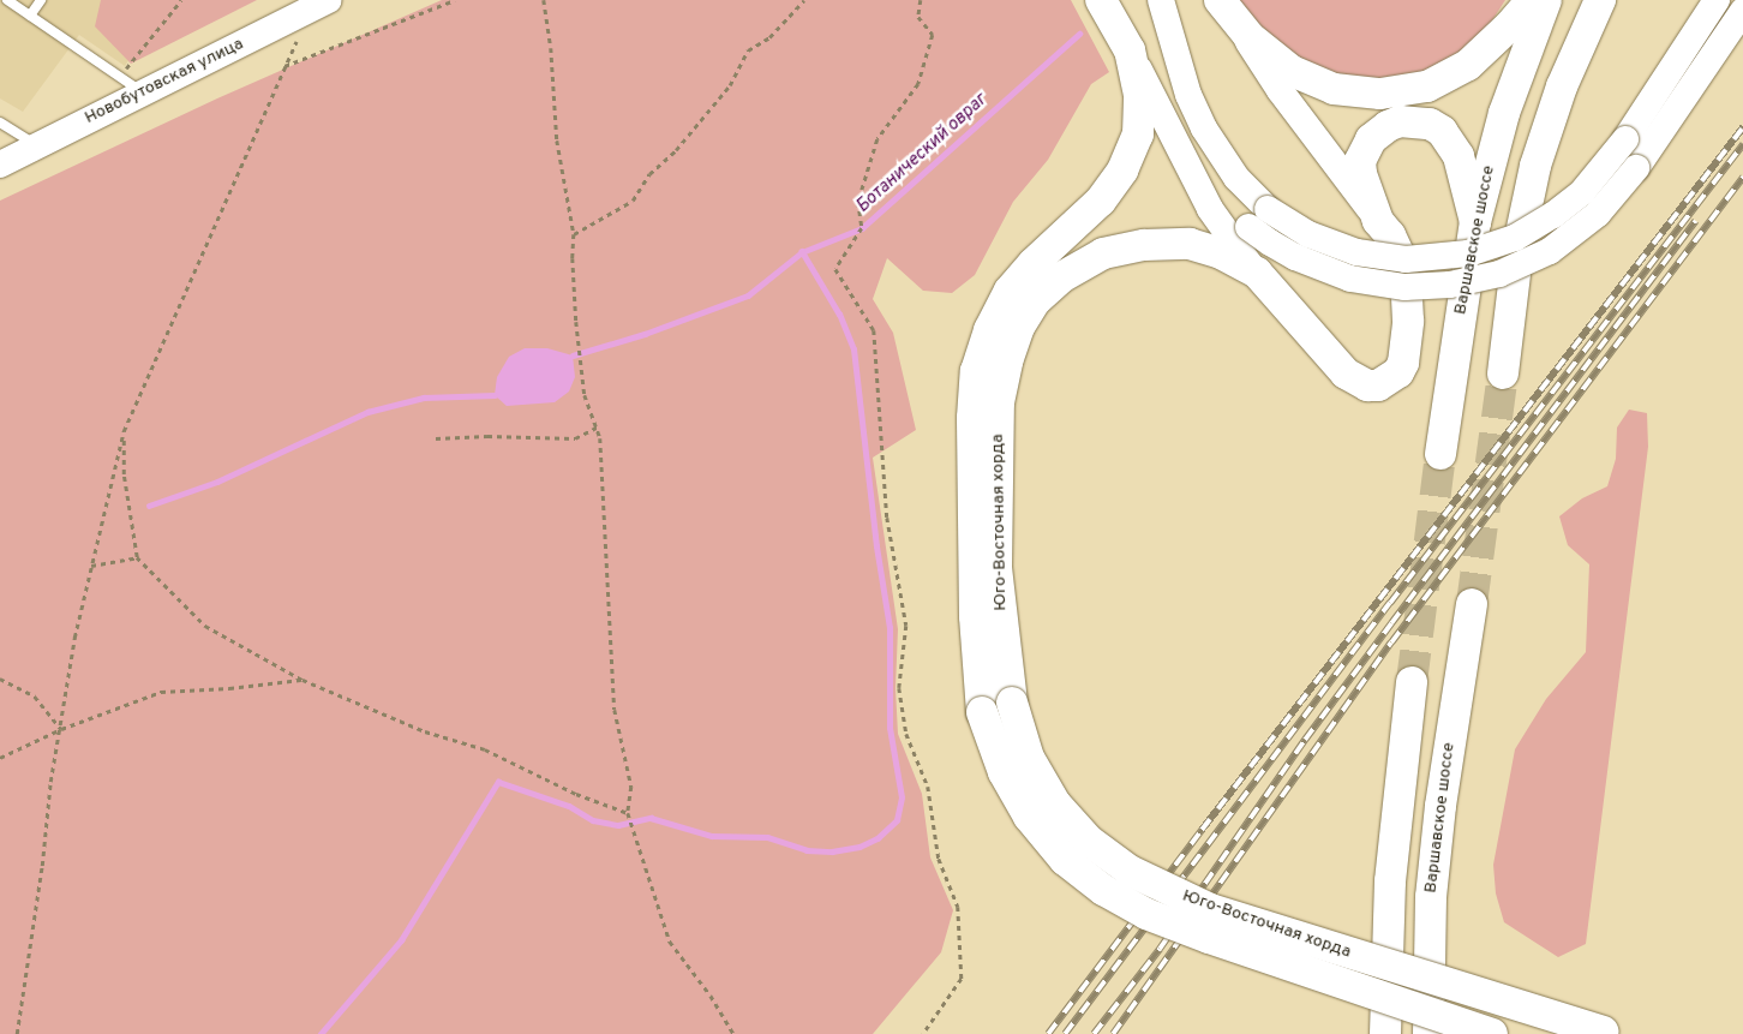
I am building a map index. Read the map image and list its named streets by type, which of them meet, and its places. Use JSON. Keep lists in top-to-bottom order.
{
  "streets": {
    "main road": ["Варшавское шоссе", "Юго-Восточная хорда"],
    "street": ["Новобутовская улица"]
  },
  "water": ["Ботанический овраг"]
}
